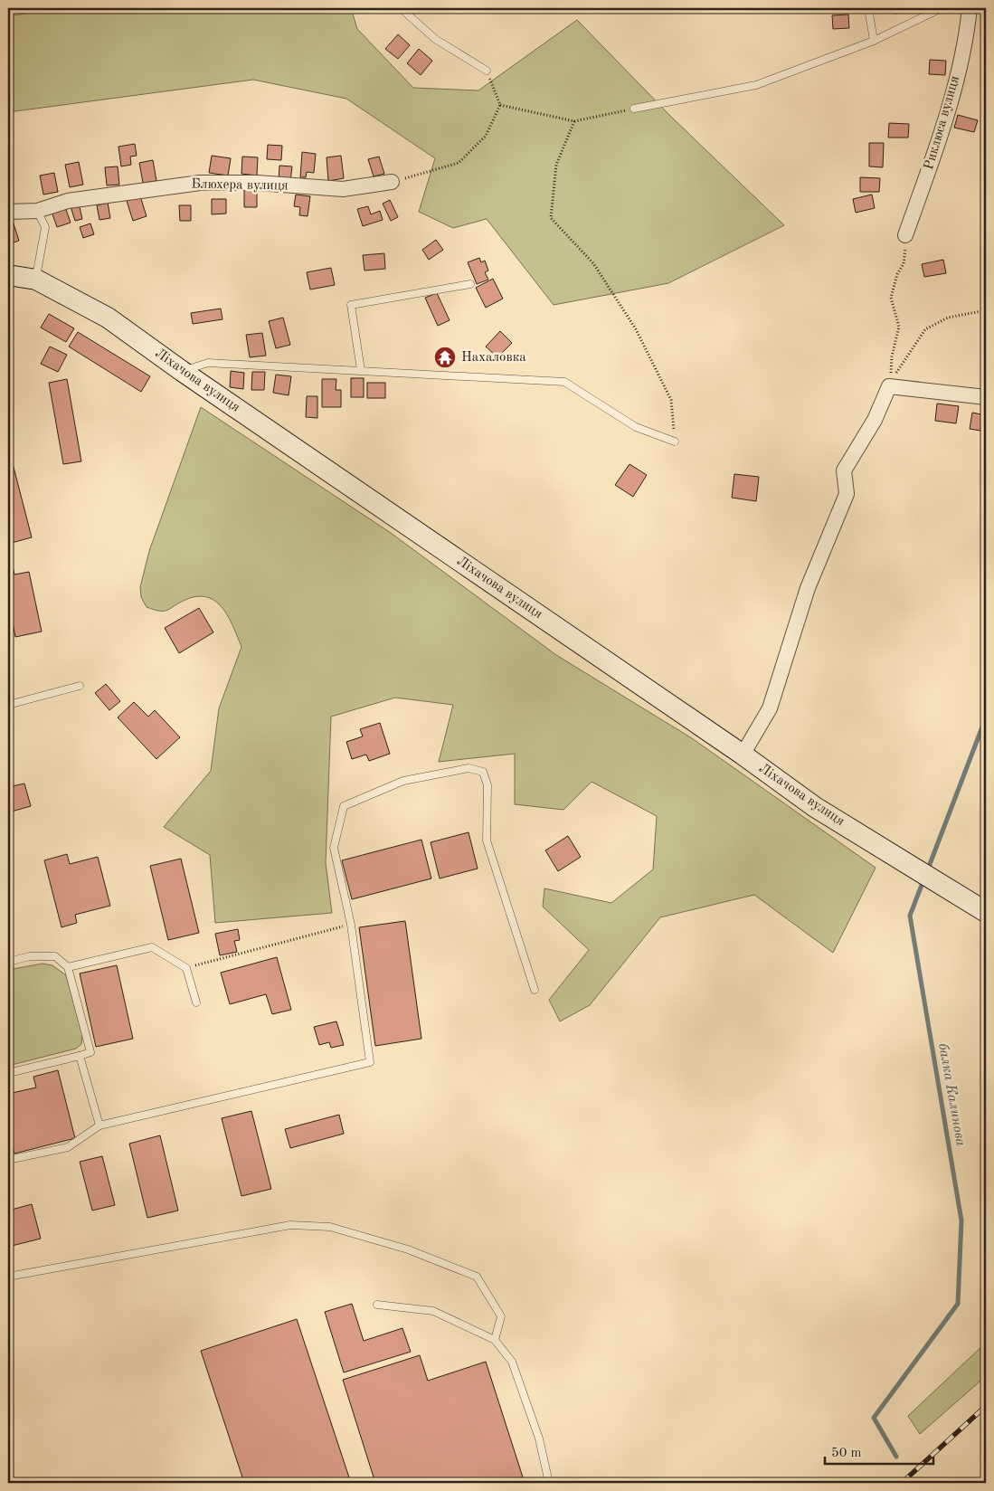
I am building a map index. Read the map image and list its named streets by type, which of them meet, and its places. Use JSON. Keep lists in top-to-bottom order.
{
  "streets": {
    "street": ["Риклюса вулиця", "Блюхера вулиця", "Ліхачова вулиця"]
  },
  "water": ["балка Калинова"],
  "places": {
    "temple": ["Нахаловка"]
  },
  "scale_bar": "50 m"
}
